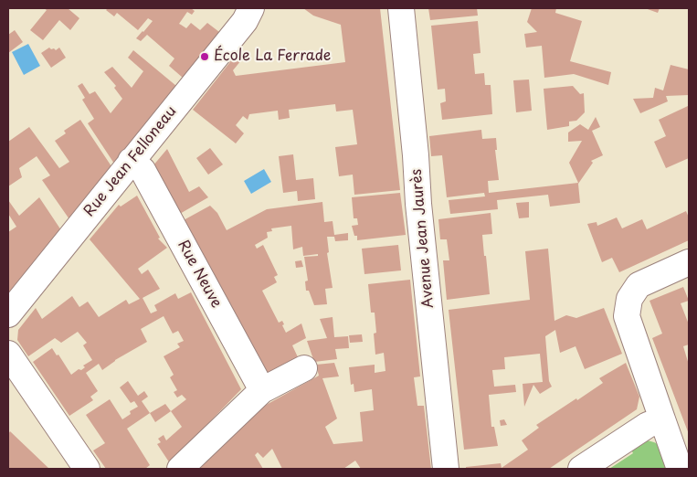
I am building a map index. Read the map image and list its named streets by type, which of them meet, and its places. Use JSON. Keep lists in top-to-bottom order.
{
  "streets": {
    "street": ["Rue Jean Felloneau", "Avenue Jean Jaurès", "Rue Neuve"]
  },
  "crossings": [
    ["Rue Jean Felloneau", "Rue Neuve"]
  ],
  "places": ["École La Ferrade"]
}
